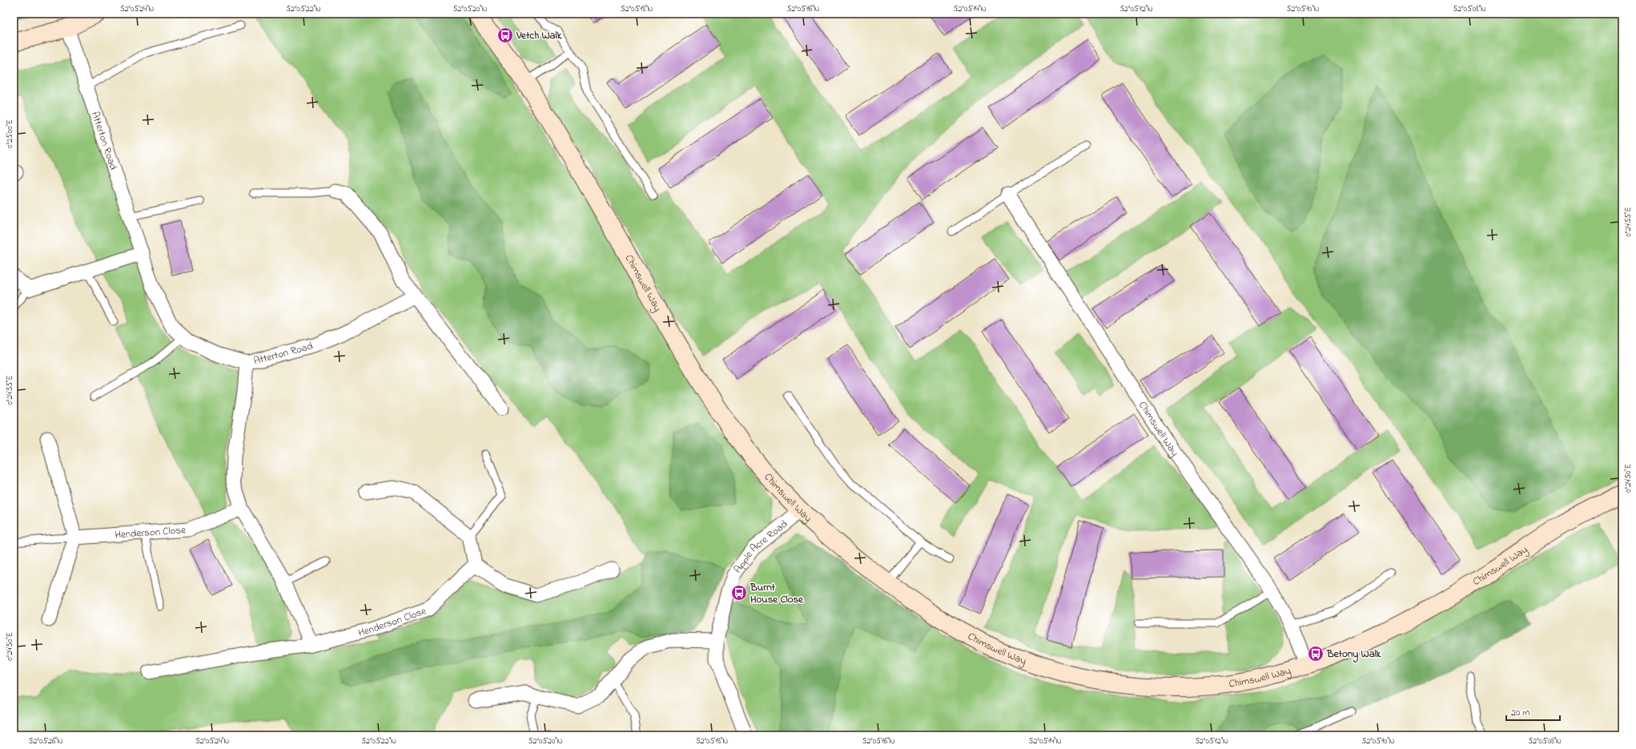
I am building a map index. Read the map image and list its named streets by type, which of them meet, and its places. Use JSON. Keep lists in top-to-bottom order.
{
  "streets": {
    "street": [
      "Atterton Road",
      "Chimswell Way",
      "Henderson Close",
      "Apple Acre Road"
    ]
  },
  "crossings": [
    ["Chimswell Way", "Apple Acre Road"]
  ],
  "places": {
    "bus stop": ["Vetch Walk", "Burnt House Close", "Betony Walk"]
  },
  "scale_bar": "20 m",
  "coordinates": [
    "52°05'24\"N",
    "52°05'22\"N",
    "52°05'20\"N",
    "52°05'18\"N",
    "52°05'16\"N",
    "52°05'14\"N",
    "52°05'12\"N",
    "52°05'10\"N",
    "52°05'08\"N",
    "0°25'00\"E",
    "0°24'55\"E",
    "0°24'50\"E",
    "52°05'26\"N"
  ]
}
